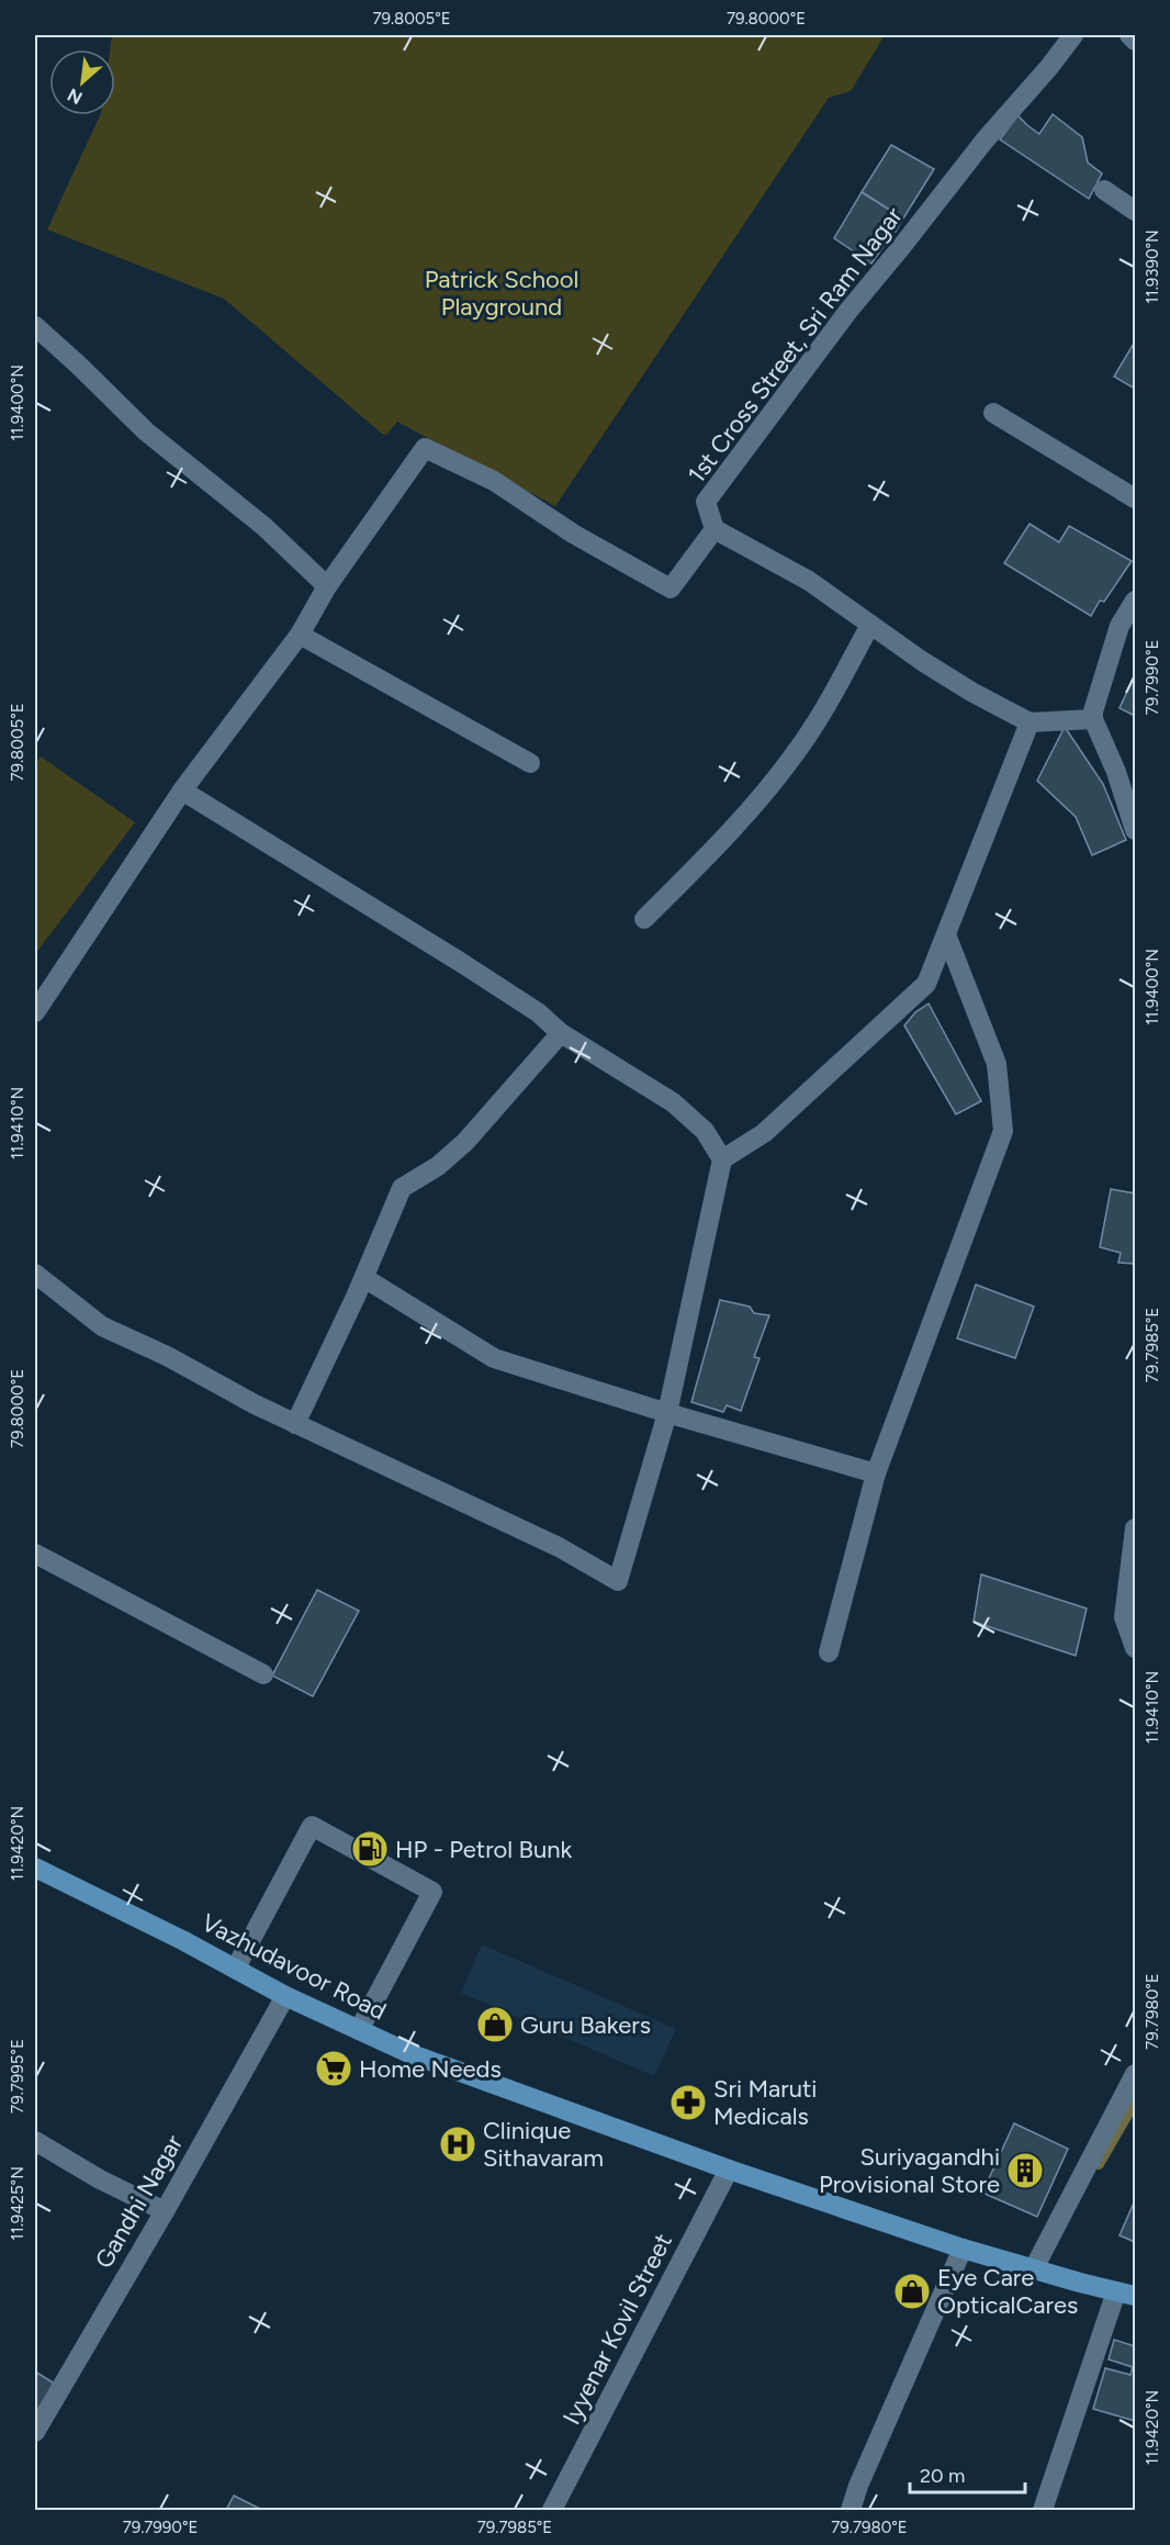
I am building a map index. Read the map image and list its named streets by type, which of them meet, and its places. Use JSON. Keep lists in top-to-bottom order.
{
  "streets": {
    "main road": ["Vazhudavoor Road"],
    "street": ["1st Cross Street, Sri Ram Nagar", "Gandhi Nagar", "Iyyenar Kovil Street"]
  },
  "crossings": [
    ["Vazhudavoor Road", "Gandhi Nagar"],
    ["Vazhudavoor Road", "Iyyenar Kovil Street"]
  ],
  "parks": ["Patrick School Playground"],
  "places": {
    "fuel station": ["HP - Petrol Bunk"],
    "shop": ["Guru Bakers", "Eye Care OpticalCares"],
    "supermarket": ["Home Needs"],
    "pharmacy": ["Sri Maruti Medicals"],
    "hospital": ["Clinique Sithavaram"],
    "building": ["Suriyagandhi Provisional Store"]
  },
  "scale_bar": "20 m",
  "north": "bottom left",
  "coordinates": [
    "79.8005°E",
    "79.8000°E",
    "11.9390°N",
    "11.9400°N",
    "79.7990°E",
    "11.9410°N",
    "79.7985°E",
    "11.9420°N",
    "79.7980°E",
    "79.7995°E",
    "11.9425°N"
  ]
}
